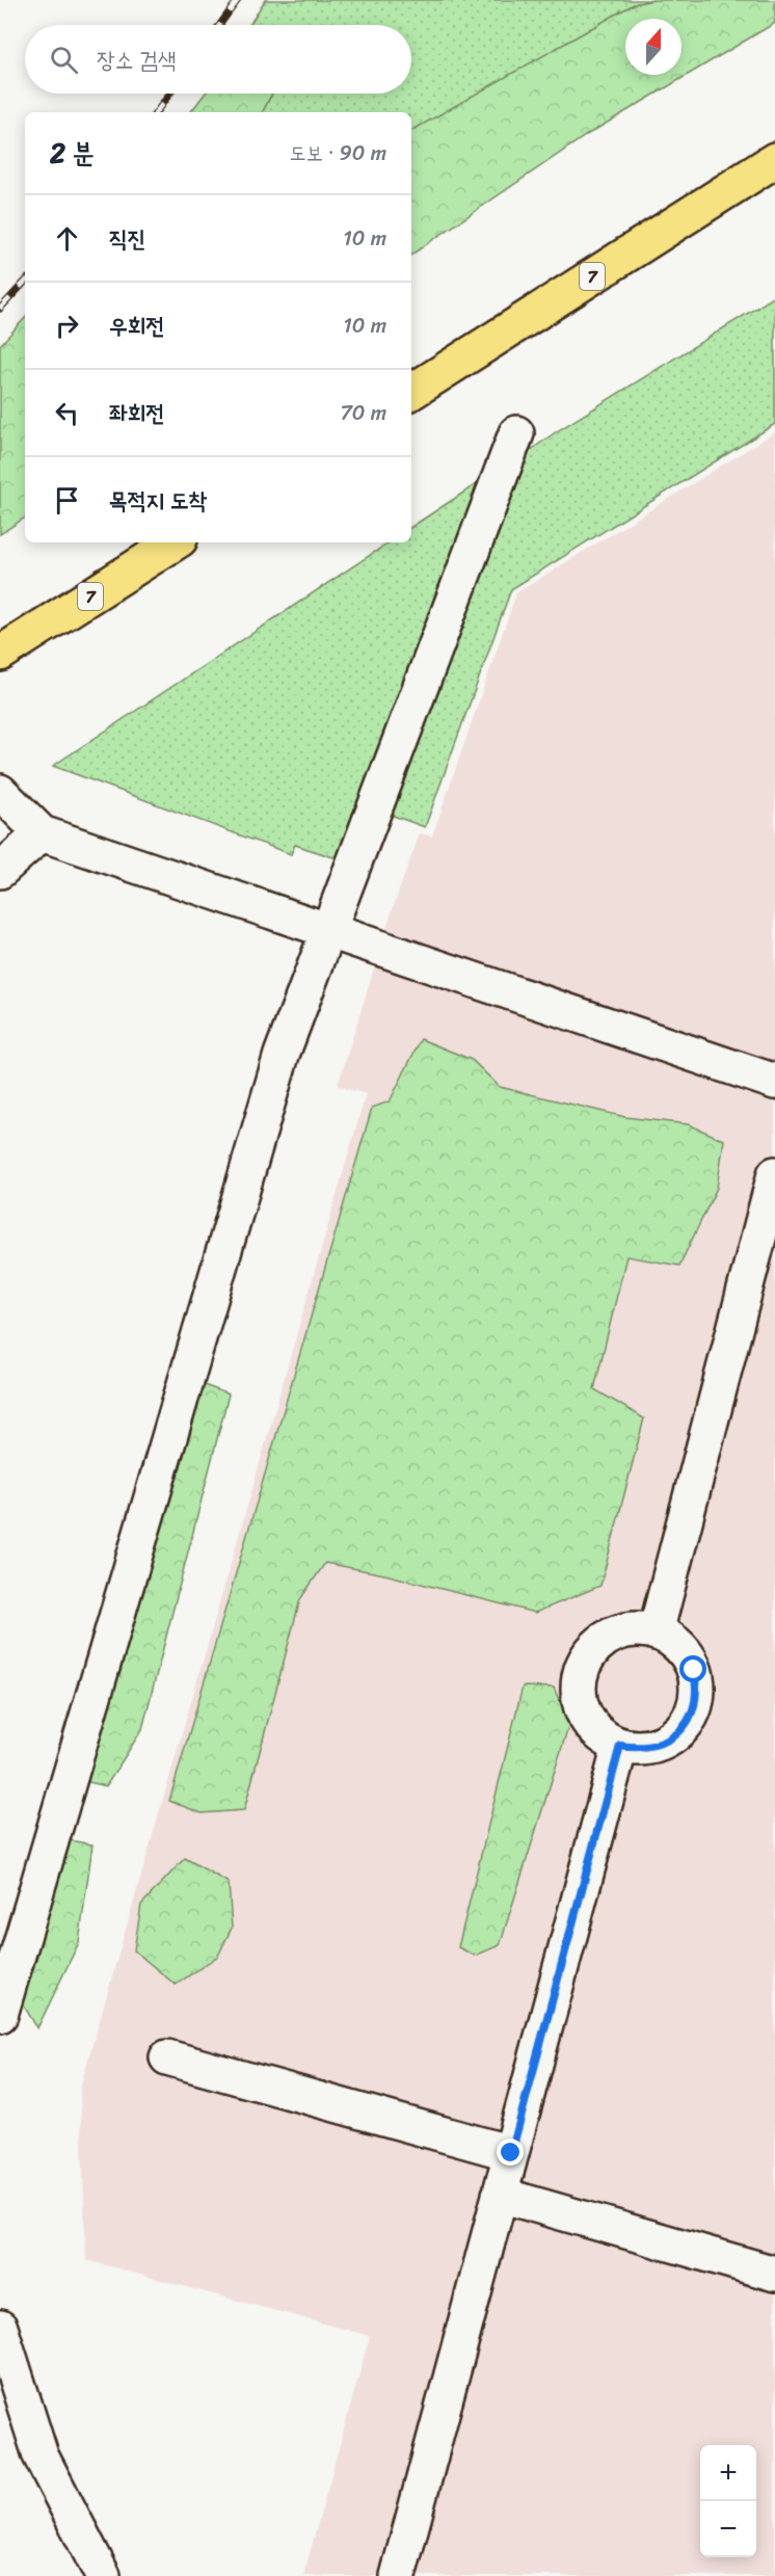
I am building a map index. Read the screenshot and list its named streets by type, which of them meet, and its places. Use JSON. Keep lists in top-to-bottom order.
{
  "streets": {
    "highway": ["7"]
  },
  "north": "top",
  "page": {
    "search": "장소 검색",
    "heading": ["2 분", "도보 · 90 m"],
    "list": [
      ["직진", "10 m"],
      ["우회전", "10 m"],
      ["좌회전", "70 m"],
      "목적지 도착"
    ],
    "map_buttons": ["+", "−"]
  }
}
